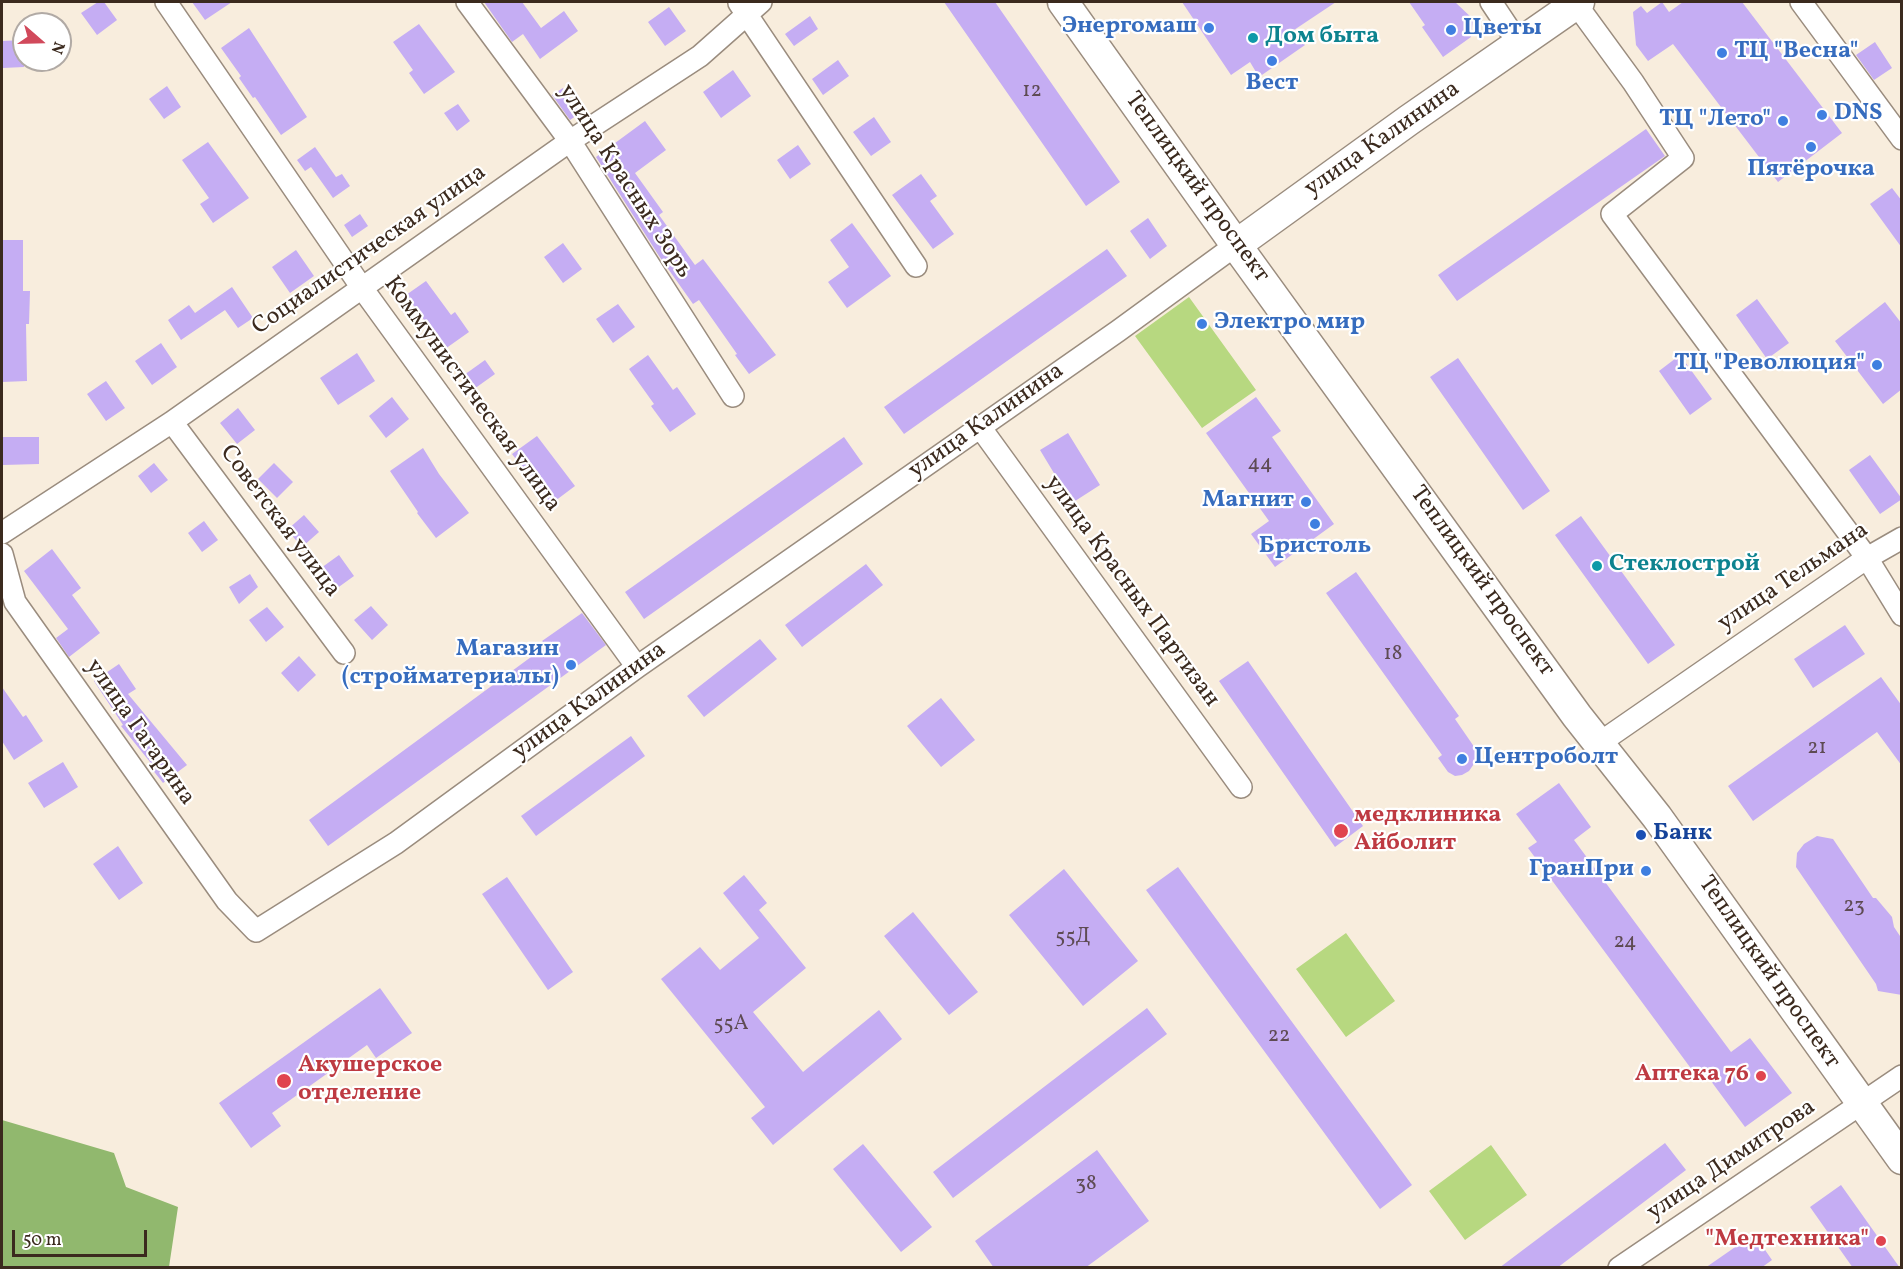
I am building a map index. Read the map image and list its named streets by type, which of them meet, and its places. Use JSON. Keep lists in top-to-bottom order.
{
  "streets": {
    "main road": ["улица Калинина", "Теплицкий проспект"],
    "street": [
      "улица Красных Зорь",
      "Социалистическая улица",
      "Коммунистическая улица",
      "Советская улица",
      "улица Тельмана",
      "улица Красных Партизан",
      "улица Гагарина",
      "улица Димитрова"
    ]
  },
  "crossings": [
    ["улица Калинина", "Теплицкий проспект"],
    ["улица Калинина", "Коммунистическая улица"],
    ["улица Калинина", "улица Красных Партизан"],
    ["улица Калинина", "улица Гагарина"],
    ["улица Красных Зорь", "Социалистическая улица"],
    ["Теплицкий проспект", "улица Тельмана"],
    ["Теплицкий проспект", "улица Димитрова"],
    ["Социалистическая улица", "Коммунистическая улица"],
    ["Социалистическая улица", "Советская улица"]
  ],
  "places": [
    "Энергомаш",
    "Цветы",
    "Дом быта",
    "ТЦ \"Весна\"",
    "Вест",
    "DNS",
    "ТЦ \"Лето\"",
    "Пятёрочка",
    "Электро мир",
    "ТЦ \"Революция\"",
    "Магнит",
    "Бристоль",
    "Стеклострой",
    "Магазин (стройматериалы)",
    "Центроболт",
    "медклиника Айболит",
    "Банк",
    "ГранПри",
    "Аптека 76",
    "Акушерское отделение",
    "\"Медтехника\""
  ],
  "house_numbers": [
    "12",
    "44",
    "18",
    "21",
    "23",
    "55Д",
    "24",
    "55А",
    "22",
    "38"
  ],
  "scale_bar": "50 m",
  "north": "right"
}
